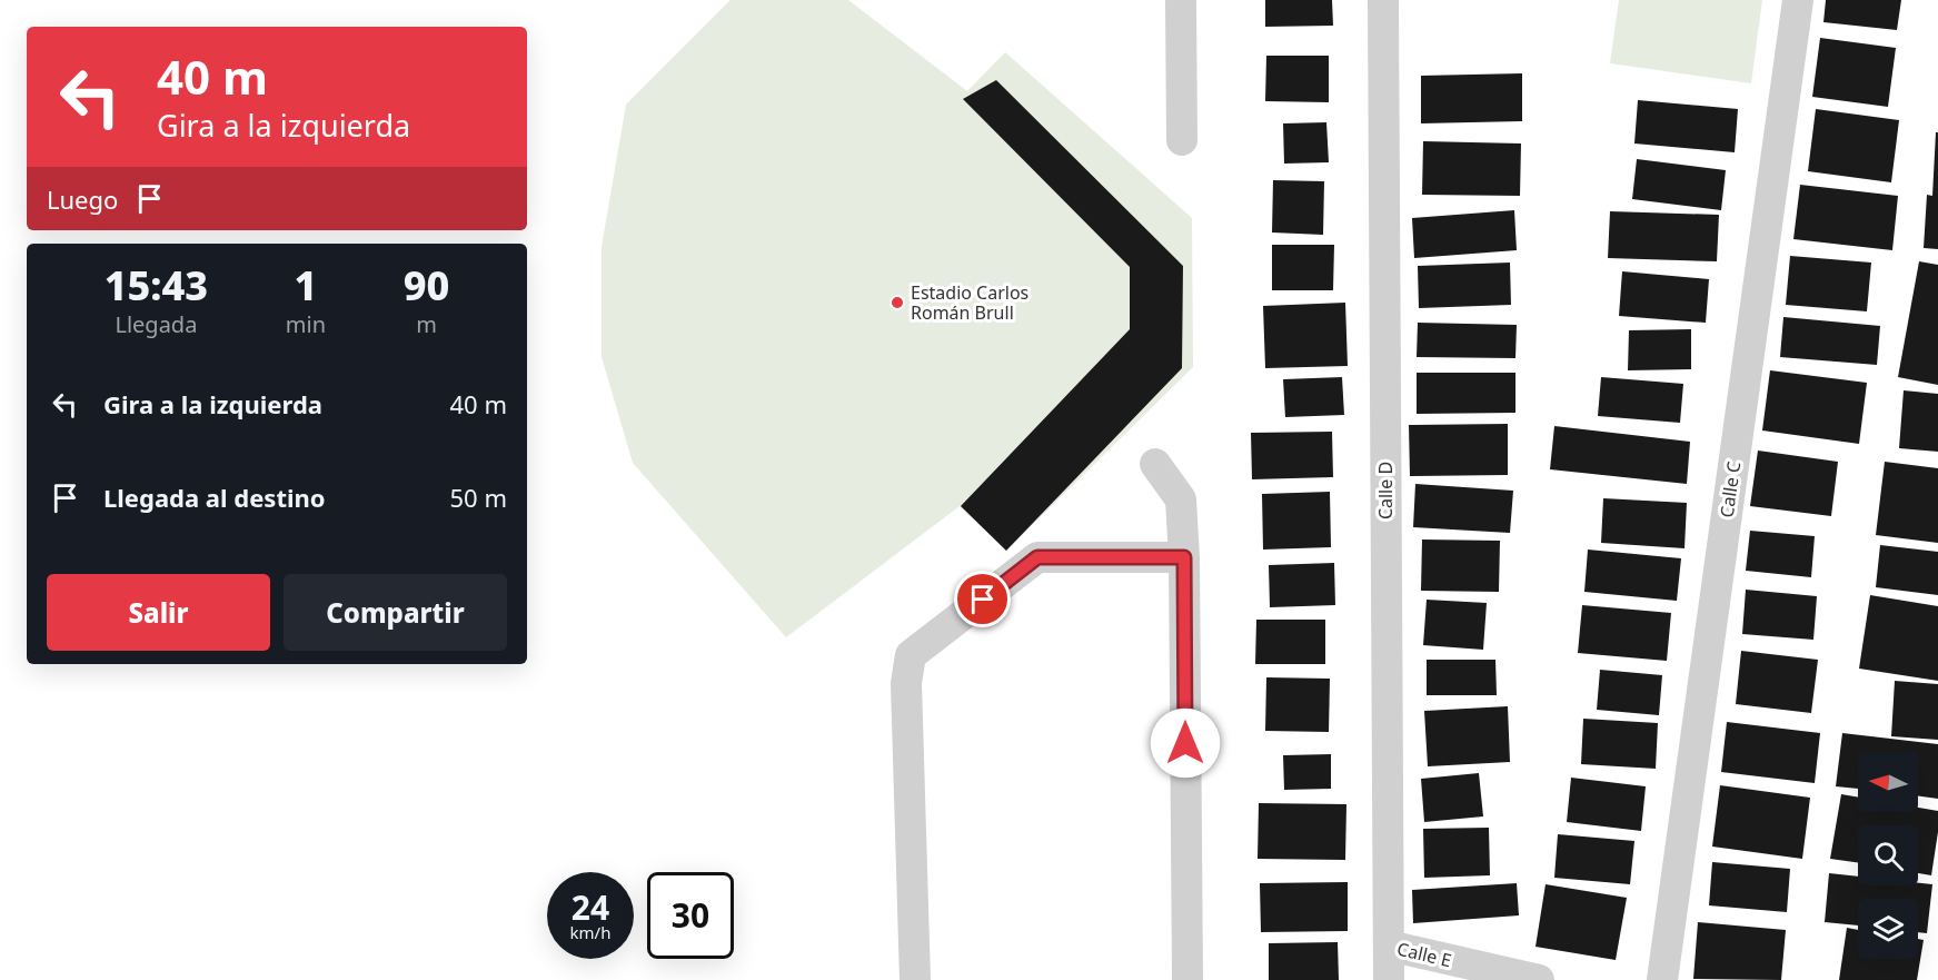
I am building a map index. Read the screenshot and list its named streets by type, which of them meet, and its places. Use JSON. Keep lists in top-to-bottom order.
{
  "streets": {
    "street": ["Calle C", "Calle D", "Calle E"]
  },
  "crossings": [
    ["Calle D", "Calle E"]
  ],
  "places": ["Estadio Carlos Román Brull"],
  "north": "left",
  "page": {
    "turn": ["40 m", "Gira a la izquierda"],
    "then": "Luego",
    "eta": [
      "15:43",
      "Llegada",
      "1",
      "min",
      "90",
      "m"
    ],
    "list": [
      {
        "name": "Gira a la izquierda",
        "value": "40 m"
      },
      {
        "name": "Llegada al destino",
        "value": "50 m"
      }
    ],
    "buttons": ["Salir", "Compartir"],
    "speed": "24 km/h",
    "limit": "30"
  }
}
